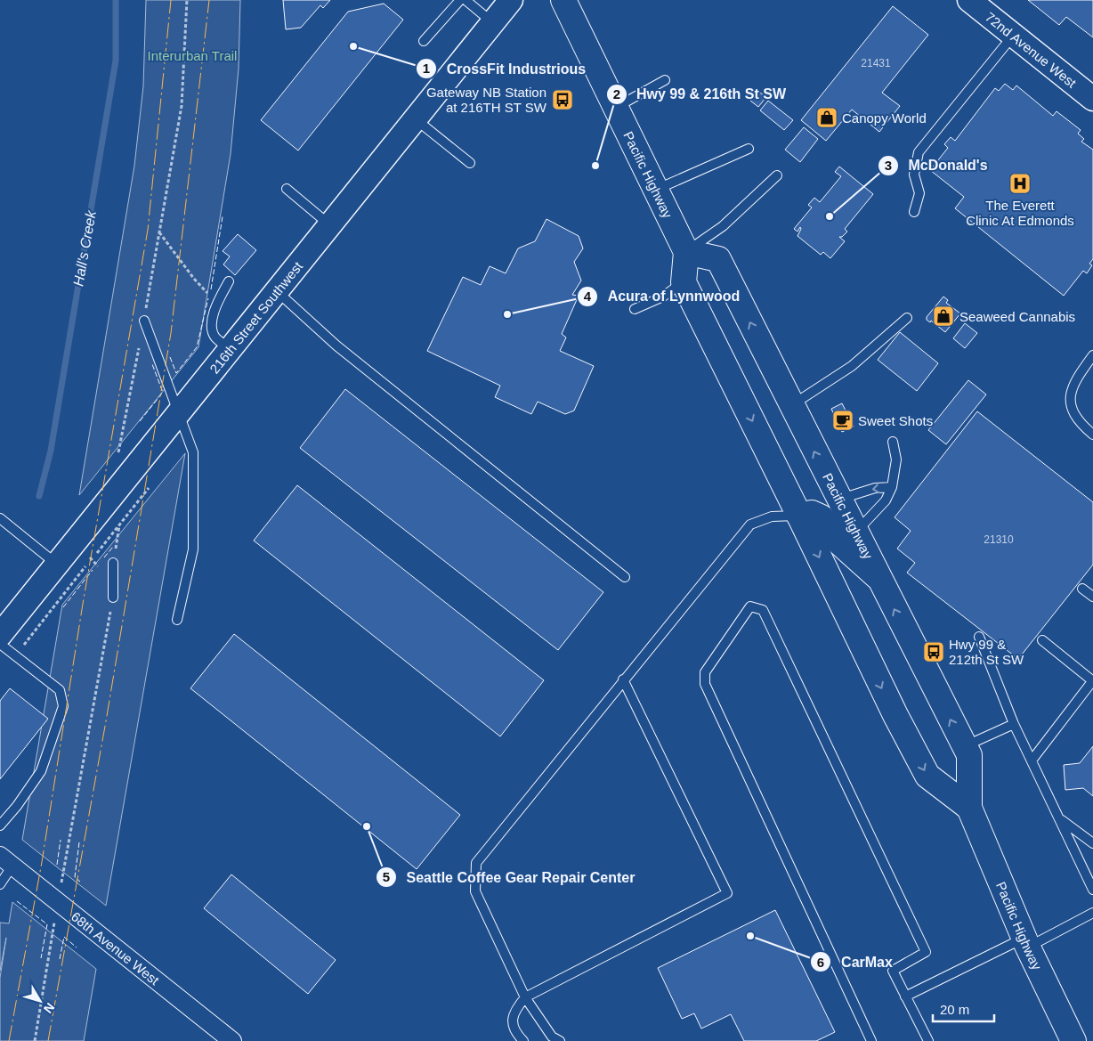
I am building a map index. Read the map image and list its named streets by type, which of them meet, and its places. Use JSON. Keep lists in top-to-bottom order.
{
  "streets": {
    "main road": ["Pacific Highway"],
    "street": ["72nd Avenue West", "216th Street Southwest", "68th Avenue West"]
  },
  "water": ["Hall's Creek"],
  "parks": ["Interurban Trail"],
  "places": {
    "other": [
      "CrossFit Industrious",
      "Hwy 99 & 216th St SW",
      "McDonald's",
      "Acura of Lynnwood",
      "Seattle Coffee Gear Repair Center",
      "CarMax"
    ],
    "bus stop": ["Gateway NB Station at 216TH ST SW", "Hwy 99 & 212th St SW"],
    "shop": ["Canopy World", "Seaweed Cannabis"],
    "hospital": ["The Everett Clinic At Edmonds"],
    "cafe": ["Sweet Shots"]
  },
  "house_numbers": ["21431", "21310"],
  "scale_bar": "20 m",
  "north": "bottom right"
}
